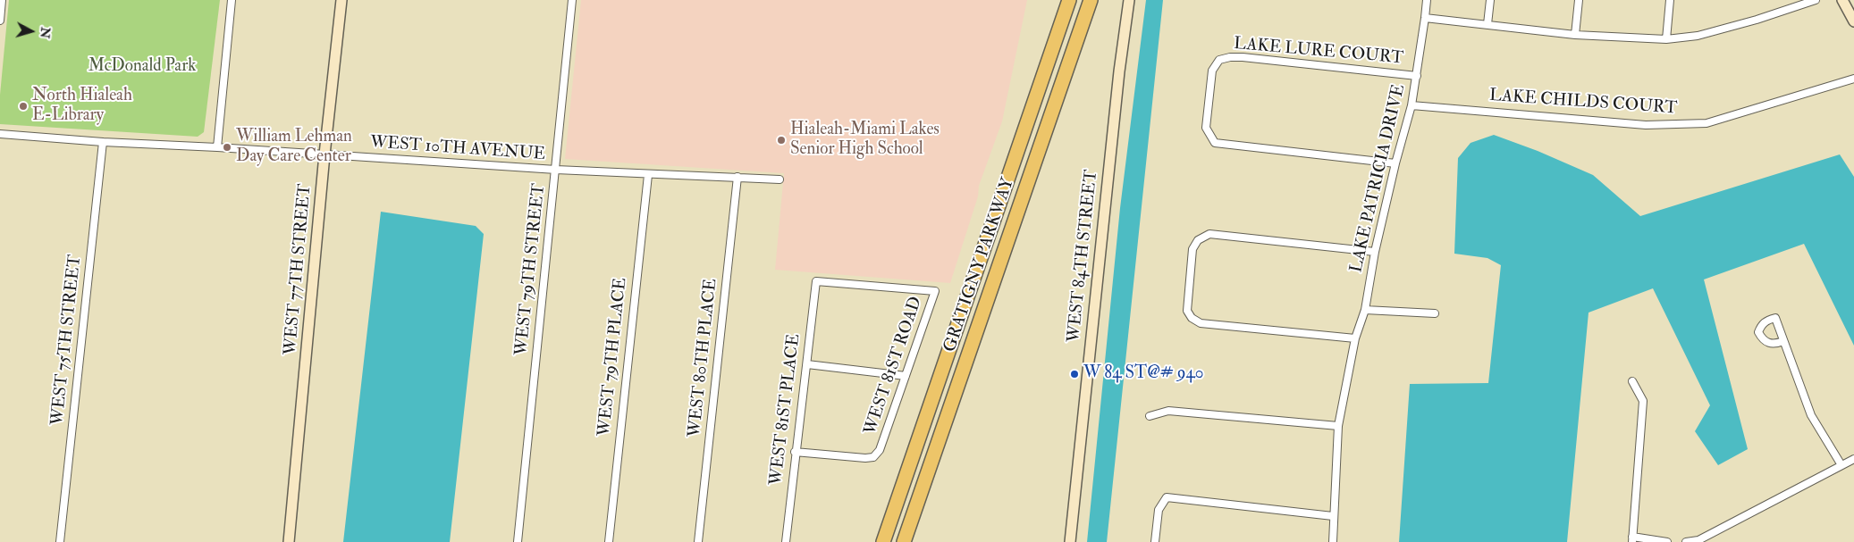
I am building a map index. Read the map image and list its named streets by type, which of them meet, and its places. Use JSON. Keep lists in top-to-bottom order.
{
  "streets": {
    "highway": ["GRATIGNY PARKWAY"],
    "street": [
      "LAKE LURE COURT",
      "LAKE CHILDS COURT",
      "WEST 10TH AVENUE",
      "LAKE PATRICIA DRIVE",
      "WEST 84TH STREET",
      "WEST 77TH STREET",
      "WEST 79TH STREET",
      "WEST 75TH STREET",
      "WEST 79TH PLACE",
      "WEST 80TH PLACE",
      "WEST 81ST ROAD",
      "WEST 81ST PLACE"
    ]
  },
  "crossings": [
    ["LAKE LURE COURT", "LAKE PATRICIA DRIVE"],
    ["LAKE CHILDS COURT", "LAKE PATRICIA DRIVE"],
    ["WEST 10TH AVENUE", "WEST 77TH STREET"],
    ["WEST 10TH AVENUE", "WEST 79TH STREET"],
    ["WEST 10TH AVENUE", "WEST 75TH STREET"],
    ["WEST 10TH AVENUE", "WEST 79TH PLACE"],
    ["WEST 10TH AVENUE", "WEST 80TH PLACE"],
    ["WEST 81ST ROAD", "WEST 81ST PLACE"]
  ],
  "parks": ["McDonald Park"],
  "places": [
    "North Hialeah E-Library",
    "Hialeah-Miami Lakes Senior High School",
    "William Lehman Day Care Center",
    "W 84 ST@# 940"
  ],
  "north": "right"
}
